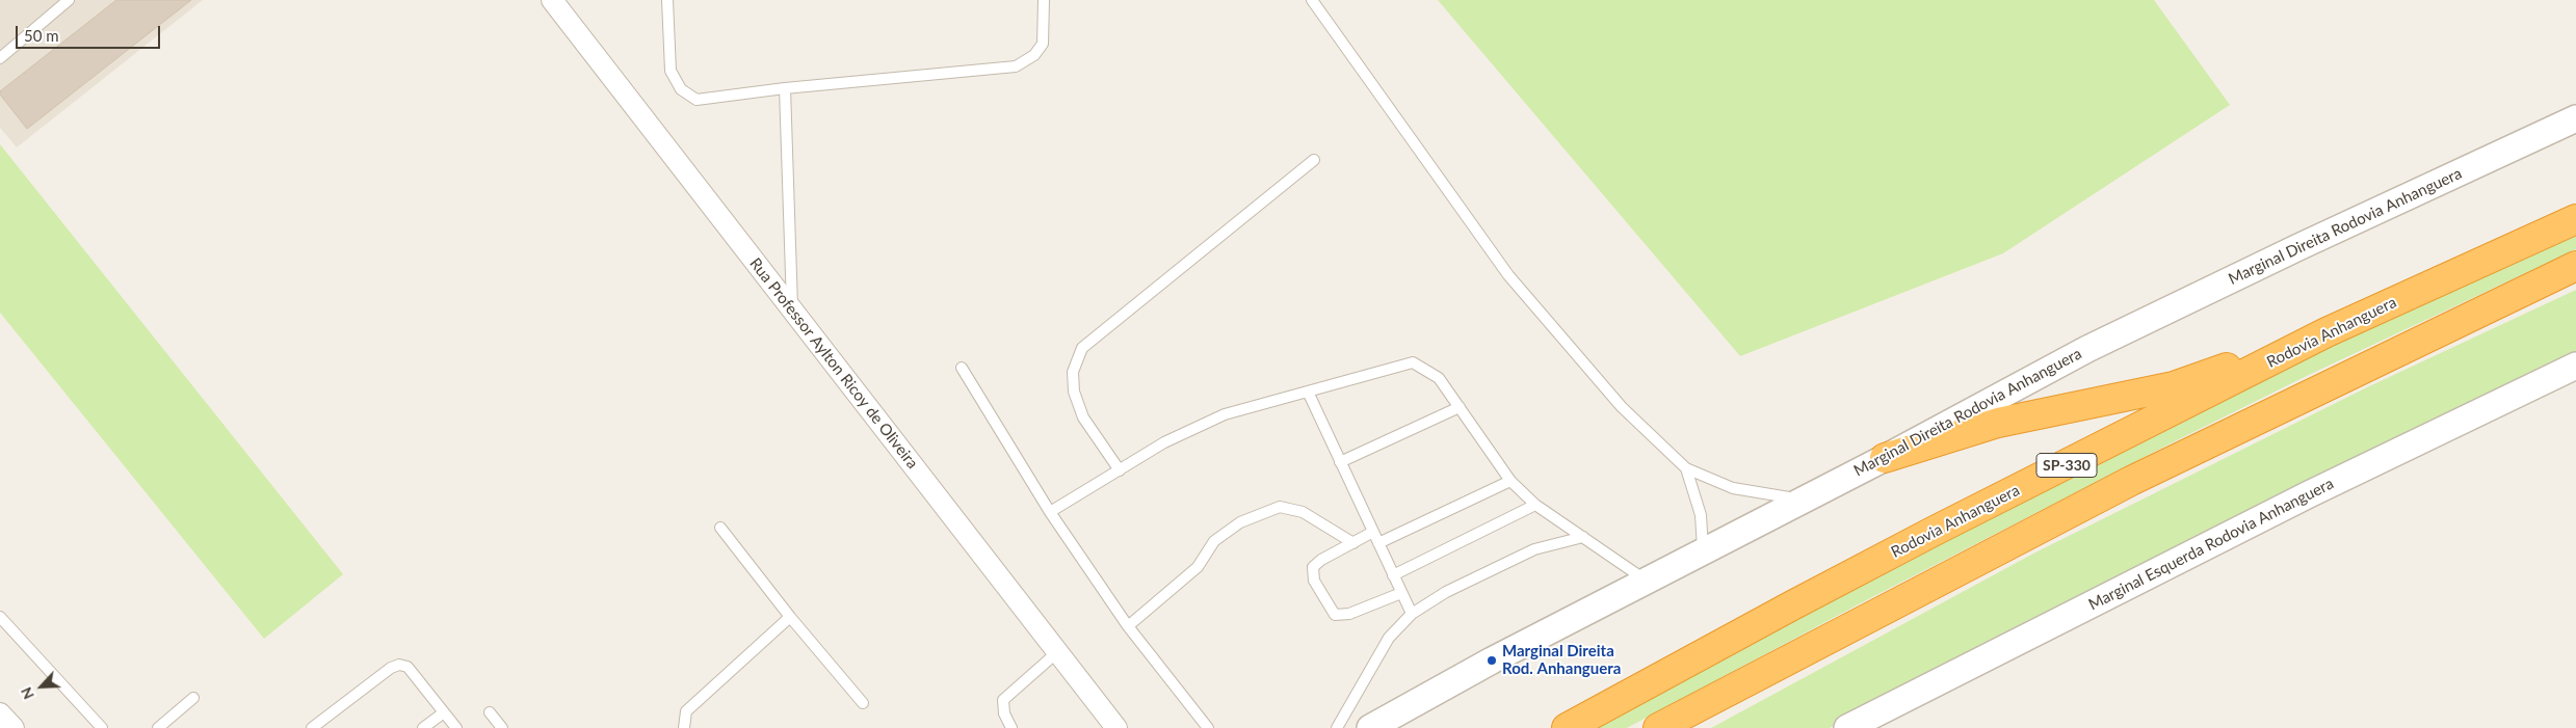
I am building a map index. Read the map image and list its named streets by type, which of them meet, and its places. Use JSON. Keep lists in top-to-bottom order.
{
  "streets": {
    "highway": ["Rodovia Anhanguera", "SP-330"],
    "street": ["Marginal Direita Rodovia Anhanguera", "Rua Professor Aylton Ricoy de Oliveira", "Marginal Esquerda Rodovia Anhanguera"]
  },
  "places": ["Marginal Direita Rod. Anhanguera"],
  "scale_bar": "50 m",
  "north": "bottom left"
}
